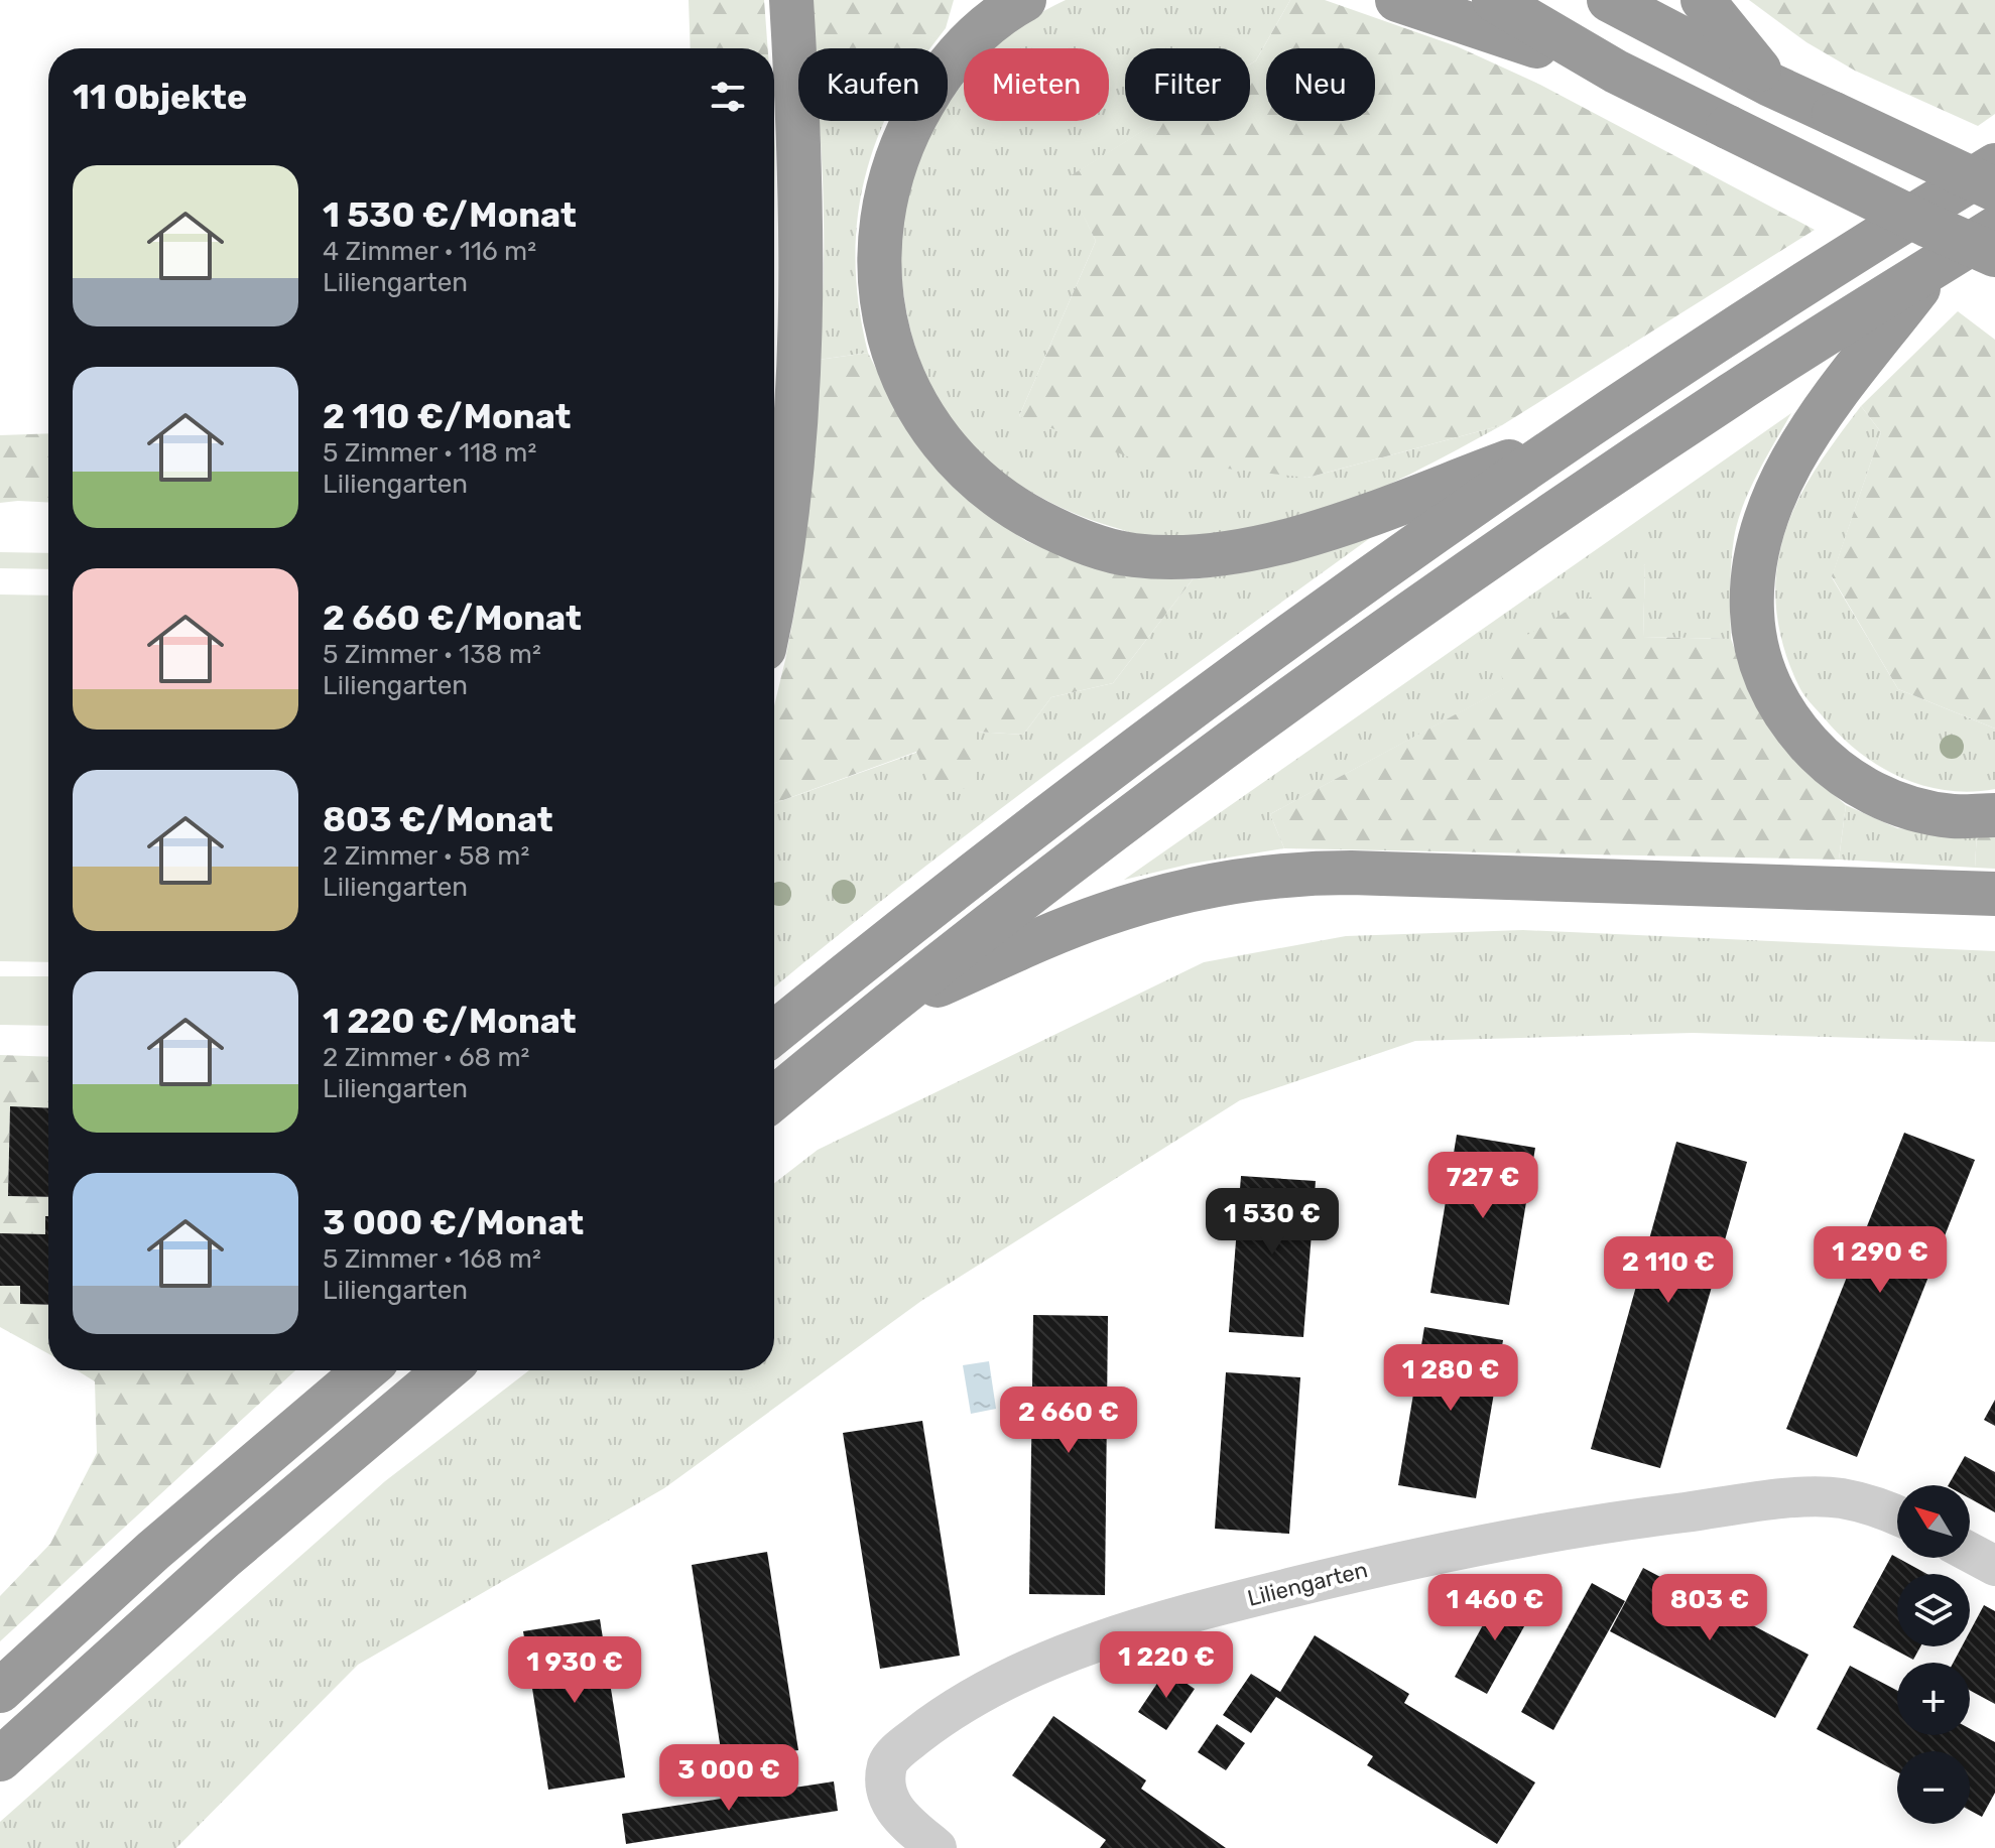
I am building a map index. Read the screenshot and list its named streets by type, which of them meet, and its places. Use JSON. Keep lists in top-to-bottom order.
{
  "streets": {
    "street": ["Liliengarten"]
  },
  "north": "top left",
  "page": {
    "chip": [
      "Kaufen",
      "Mieten",
      "Filter",
      "Neu"
    ],
    "heading": "11 Objekte",
    "list": [
      {
        "name": "1 530 €/Monat",
        "note": "4 Zimmer · 116 m² · Liliengarten"
      },
      {
        "name": "2 110 €/Monat",
        "note": "5 Zimmer · 118 m² · Liliengarten"
      },
      {
        "name": "2 660 €/Monat",
        "note": "5 Zimmer · 138 m² · Liliengarten"
      },
      {
        "name": "803 €/Monat",
        "note": "2 Zimmer · 58 m² · Liliengarten"
      },
      {
        "name": "1 220 €/Monat",
        "note": "2 Zimmer · 68 m² · Liliengarten"
      },
      {
        "name": "3 000 €/Monat",
        "note": "5 Zimmer · 168 m² · Liliengarten"
      }
    ],
    "price": [
      "727 €",
      "1 530 €",
      "1 290 €",
      "2 110 €",
      "1 280 €",
      "2 660 €",
      "1 460 €",
      "803 €",
      "1 220 €",
      "1 930 €",
      "3 000 €"
    ],
    "map_buttons": ["+", "−"]
  }
}
